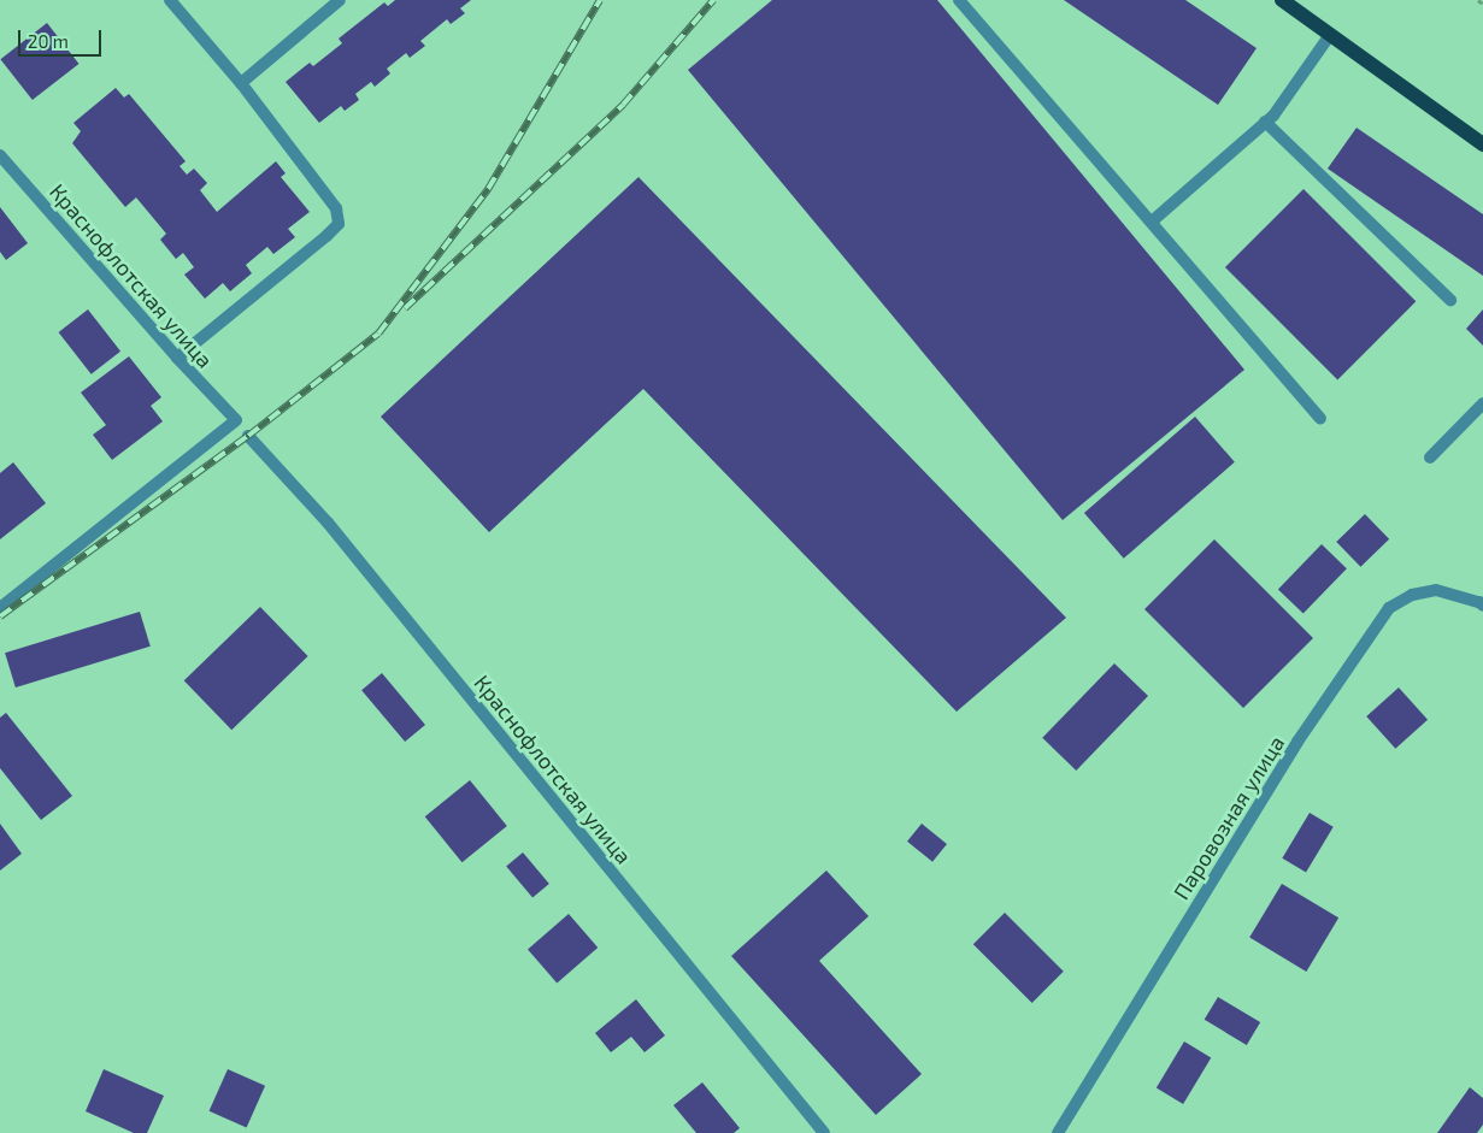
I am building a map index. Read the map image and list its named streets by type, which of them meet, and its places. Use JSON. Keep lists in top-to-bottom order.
{
  "streets": {
    "street": ["Краснофлотская улица", "Паровозная улица"]
  },
  "scale_bar": "20 m"
}
